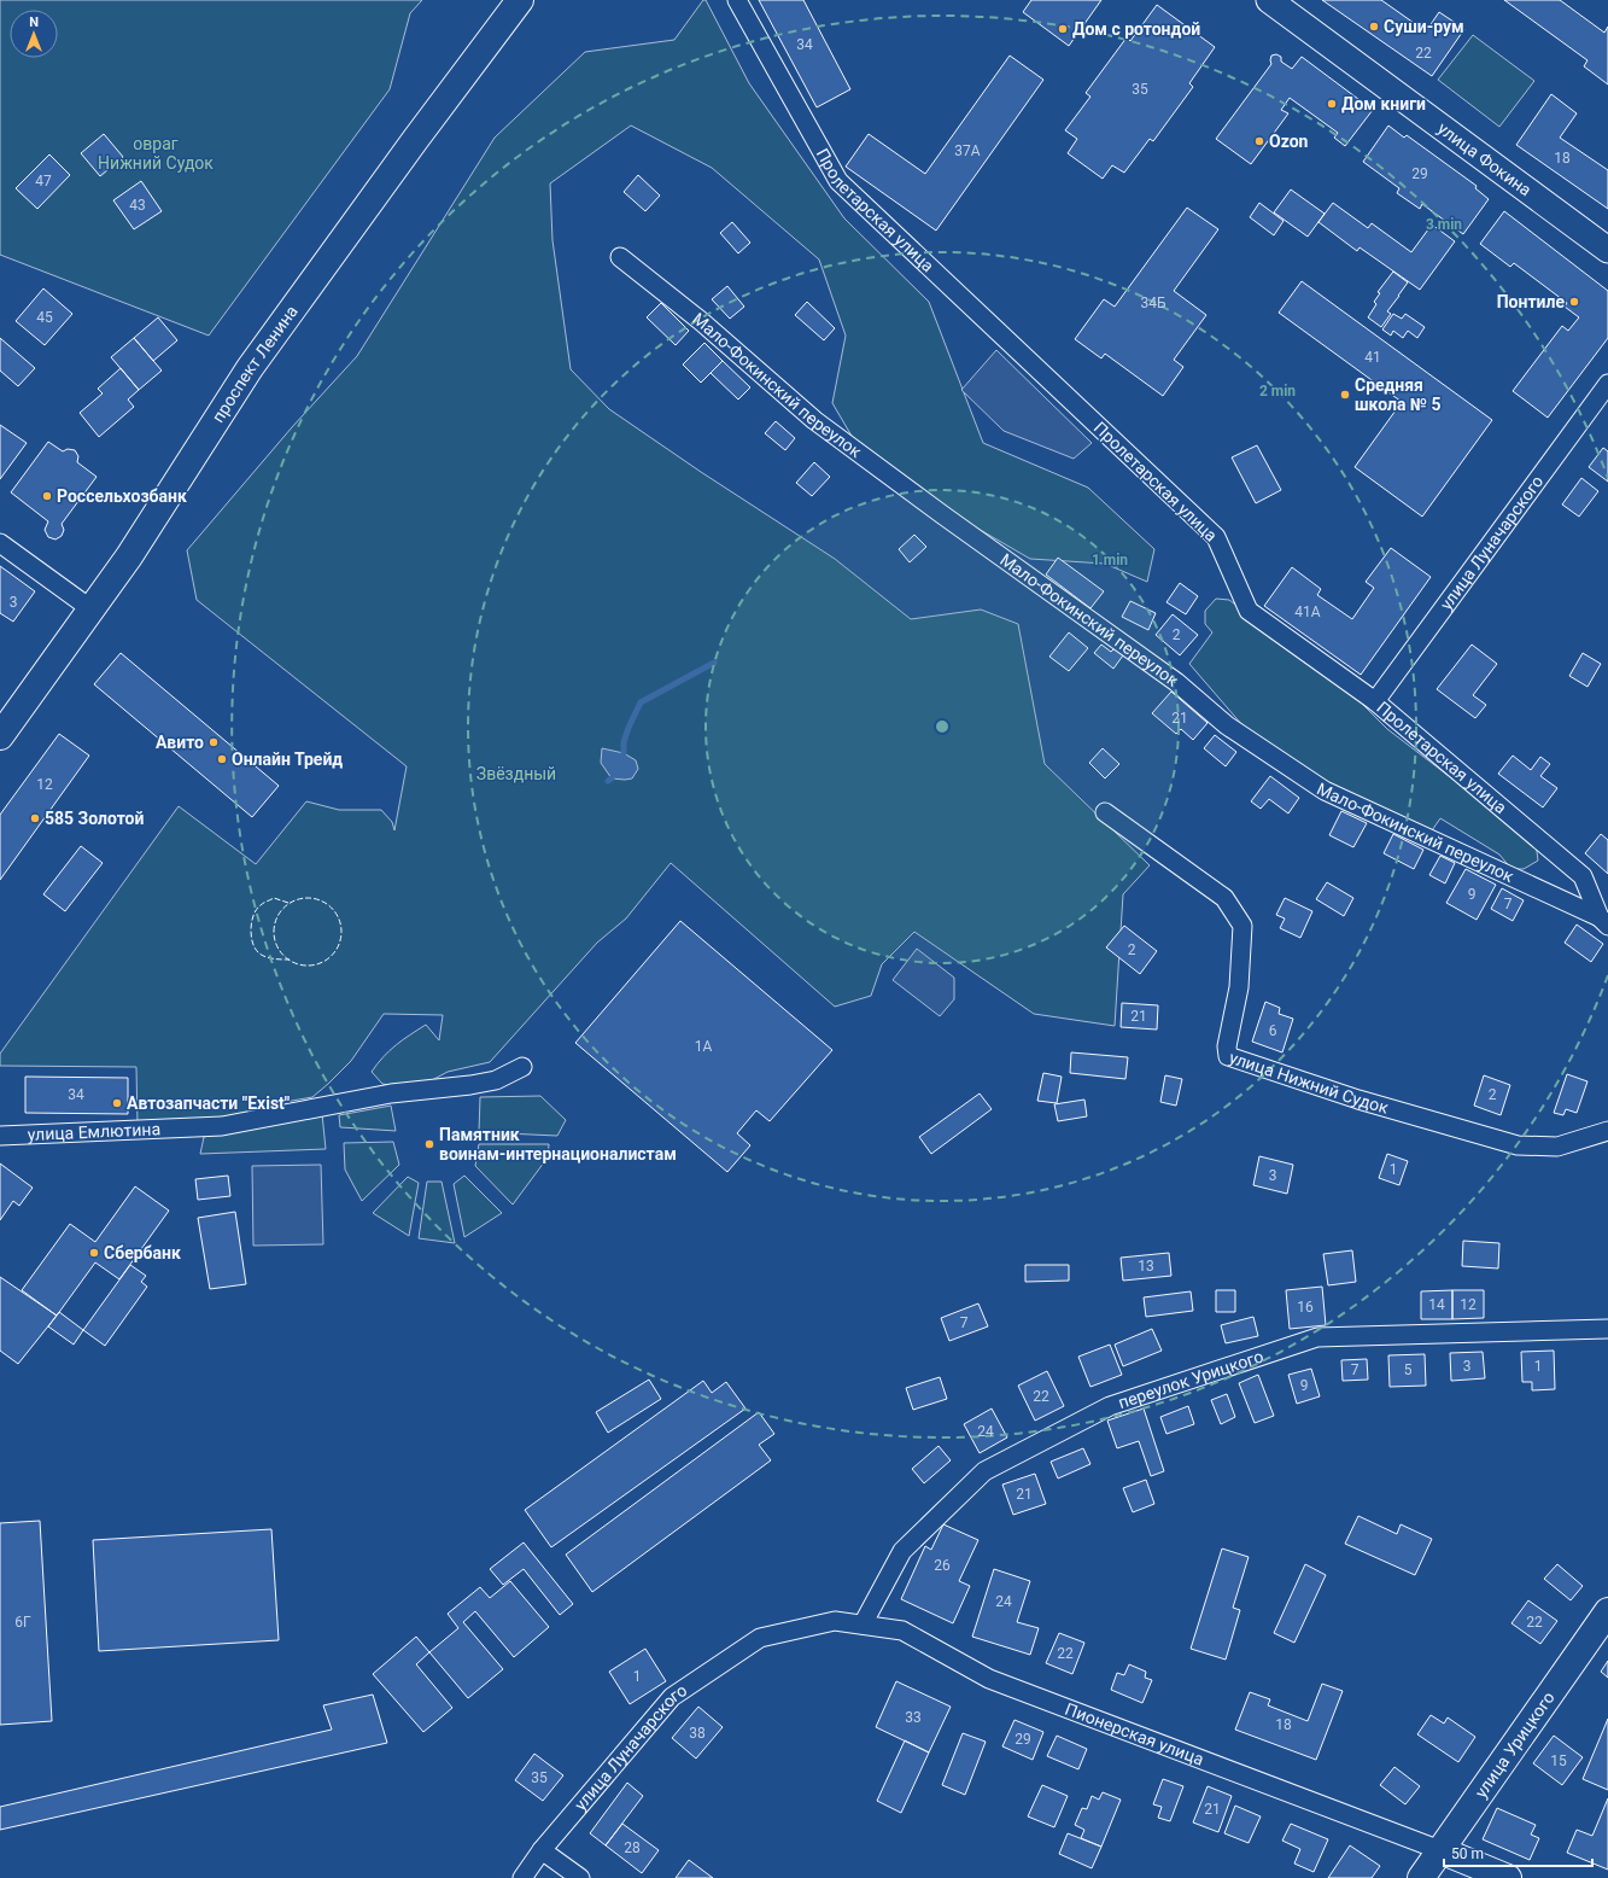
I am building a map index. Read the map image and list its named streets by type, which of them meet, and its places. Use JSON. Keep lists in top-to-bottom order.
{
  "streets": {
    "main road": [
      "улица Фокина",
      "проспект Ленина",
      "Пионерская улица",
      "улица Урицкого"
    ],
    "street": [
      "Пролетарская улица",
      "Мало-Фокинский переулок",
      "улица Луначарского",
      "улица Нижний Судок",
      "улица Емлютина",
      "переулок Урицкого"
    ]
  },
  "crossings": [
    ["Пролетарская улица", "Мало-Фокинский переулок"],
    ["Пролетарская улица", "улица Луначарского"],
    ["улица Луначарского", "Пионерская улица"],
    ["переулок Урицкого", "Пионерская улица"],
    ["Пионерская улица", "улица Урицкого"]
  ],
  "parks": ["овраг Нижний Судок", "Звёздный"],
  "places": [
    "Суши-рум",
    "Дом с ротондой",
    "Дом книги",
    "Ozon",
    "Понтиле",
    "Средняя школа № 5",
    "Россельхозбанк",
    "Авито",
    "Онлайн Трейд",
    "585 Золотой",
    "Автозапчасти \"Exist\"",
    "Памятник воинам-интернационалистам",
    "Сбербанк"
  ],
  "house_numbers": [
    "34",
    "22",
    "35",
    "37А",
    "18",
    "29",
    "47",
    "43",
    "34Б",
    "45",
    "41",
    "3",
    "41А",
    "2",
    "21",
    "12",
    "9",
    "7",
    "2",
    "21",
    "6",
    "1А",
    "34",
    "2",
    "1",
    "3",
    "13",
    "14",
    "12",
    "16",
    "7",
    "3",
    "1",
    "7",
    "5",
    "9",
    "22",
    "24",
    "21",
    "26",
    "24",
    "6Г",
    "22",
    "22",
    "1",
    "33",
    "18",
    "38",
    "29",
    "15",
    "35",
    "21",
    "28"
  ],
  "scale_bar": "50 m",
  "north": "top",
  "rings": ["3 min", "2 min", "1 min"]
}
